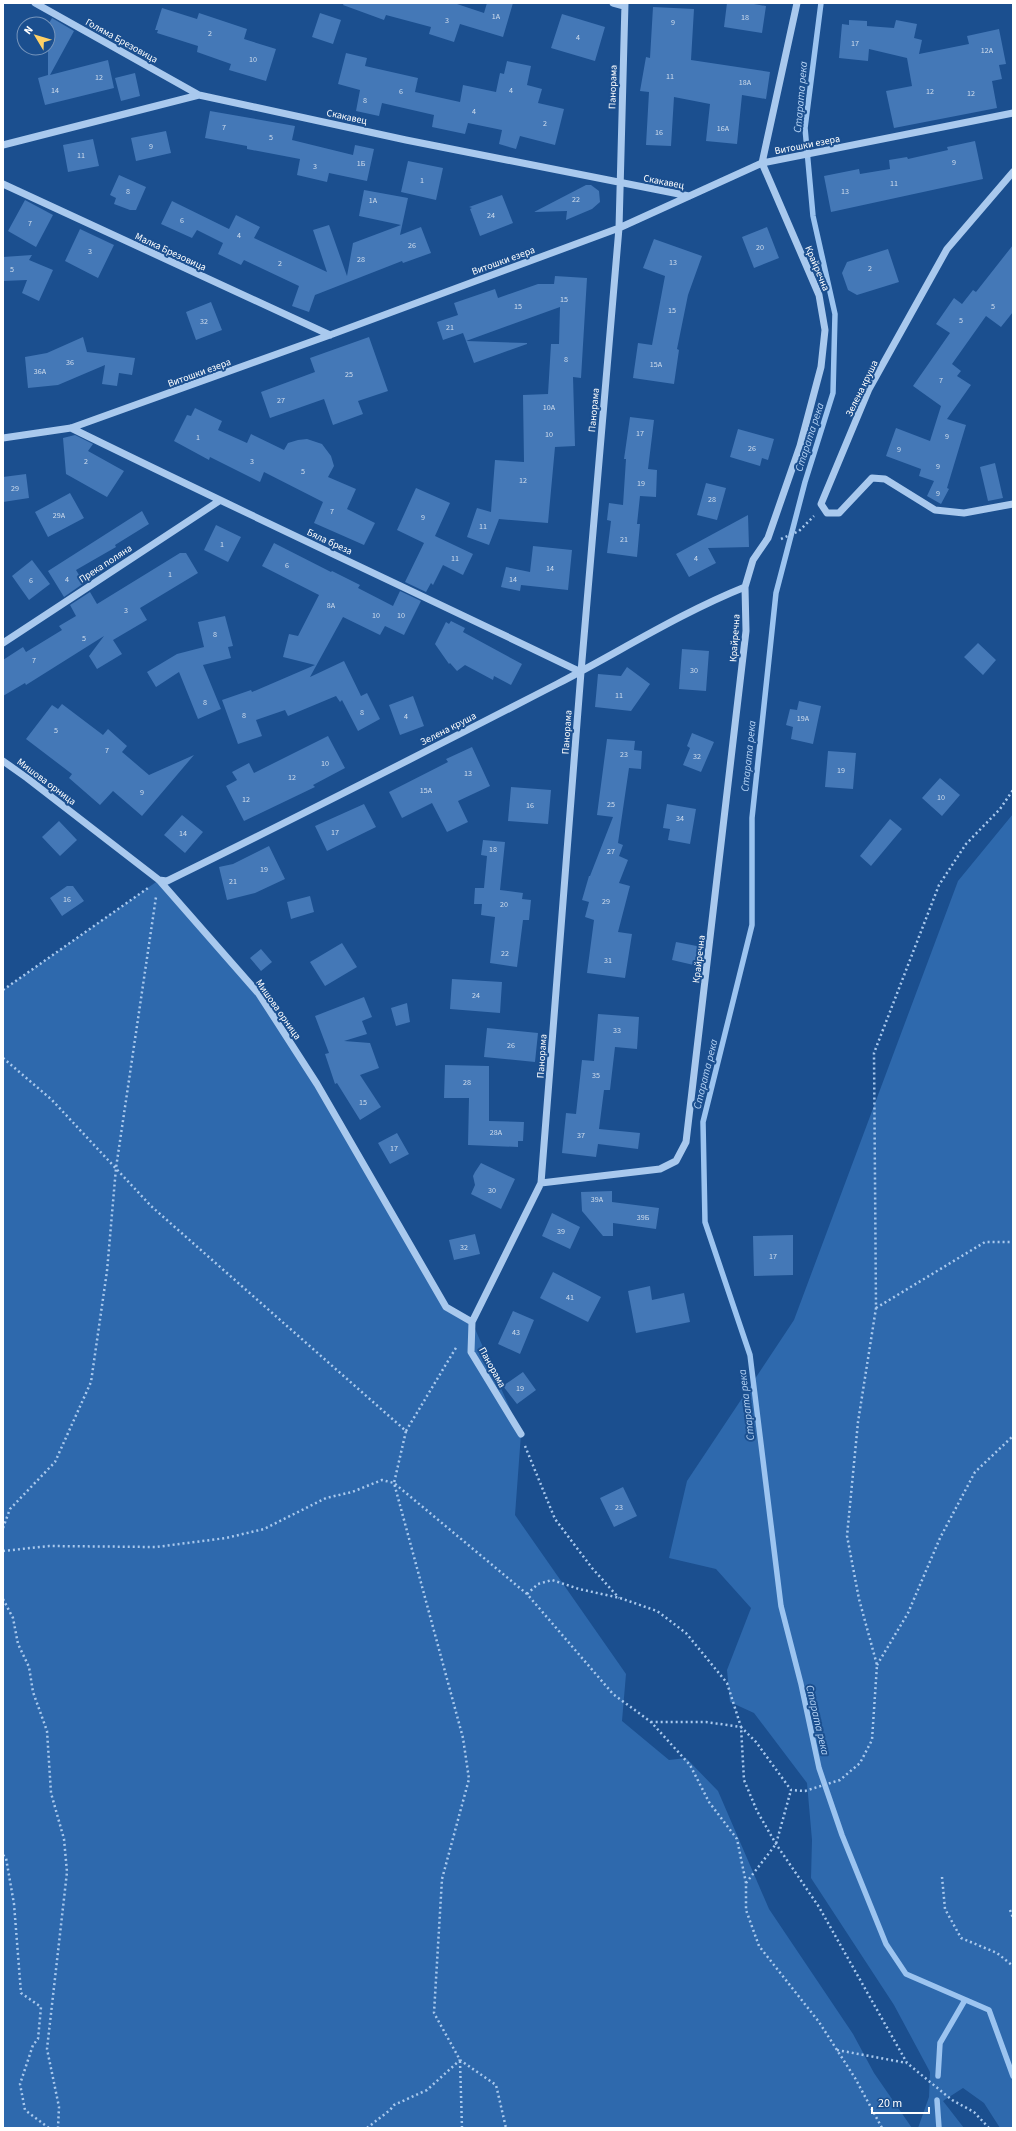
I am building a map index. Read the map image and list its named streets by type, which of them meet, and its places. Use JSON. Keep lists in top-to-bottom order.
{
  "streets": {
    "street": [
      "Голяма Брезовица",
      "Панорама",
      "Скакавец",
      "Витошки езера",
      "Малка Брезовица",
      "Крайречна",
      "Зелена круша",
      "Бяла бреза",
      "Прека поляна",
      "Мишова орница"
    ]
  },
  "crossings": [
    ["Голяма Брезовица", "Скакавец"],
    ["Панорама", "Скакавец"],
    ["Панорама", "Витошки езера"],
    ["Панорама", "Крайречна"],
    ["Панорама", "Зелена круша"],
    ["Панорама", "Бяла бреза"],
    ["Панорама", "Мишова орница"],
    ["Скакавец", "Витошки езера"],
    ["Витошки езера", "Малка Брезовица"],
    ["Витошки езера", "Крайречна"],
    ["Витошки езера", "Бяла бреза"],
    ["Крайречна", "Зелена круша"],
    ["Зелена круша", "Бяла бреза"],
    ["Зелена круша", "Мишова орница"],
    ["Бяла бреза", "Прека поляна"]
  ],
  "water": ["Старата река"],
  "house_numbers": [
    "1А",
    "18",
    "3",
    "9",
    "2",
    "4",
    "17",
    "12А",
    "10",
    "11",
    "12",
    "18A",
    "14",
    "4",
    "6",
    "12",
    "12",
    "8",
    "4",
    "2",
    "7",
    "16А",
    "16",
    "5",
    "9",
    "11",
    "9",
    "1Б",
    "3",
    "1",
    "11",
    "8",
    "13",
    "22",
    "1А",
    "24",
    "6",
    "7",
    "4",
    "26",
    "20",
    "3",
    "28",
    "13",
    "2",
    "2",
    "5",
    "15",
    "15",
    "5",
    "15",
    "5",
    "32",
    "21",
    "8",
    "36",
    "15А",
    "36А",
    "25",
    "7",
    "27",
    "10А",
    "17",
    "10",
    "9",
    "1",
    "26",
    "9",
    "2",
    "3",
    "9",
    "5",
    "12",
    "19",
    "29",
    "9",
    "28",
    "7",
    "29А",
    "9",
    "11",
    "21",
    "1",
    "11",
    "4",
    "6",
    "14",
    "1",
    "4",
    "14",
    "6",
    "8А",
    "3",
    "10",
    "10",
    "8",
    "5",
    "7",
    "30",
    "11",
    "8",
    "8",
    "8",
    "4",
    "19А",
    "5",
    "7",
    "23",
    "32",
    "10",
    "19",
    "13",
    "12",
    "15А",
    "9",
    "10",
    "12",
    "25",
    "16",
    "34",
    "17",
    "14",
    "18",
    "27",
    "19",
    "21",
    "16",
    "29",
    "20",
    "22",
    "31",
    "24",
    "33",
    "26",
    "35",
    "28",
    "15",
    "28А",
    "37",
    "17",
    "30",
    "39А",
    "39Б",
    "39",
    "32",
    "17",
    "41",
    "43",
    "19",
    "23"
  ],
  "scale_bar": "20 m",
  "north": "top left"
}
